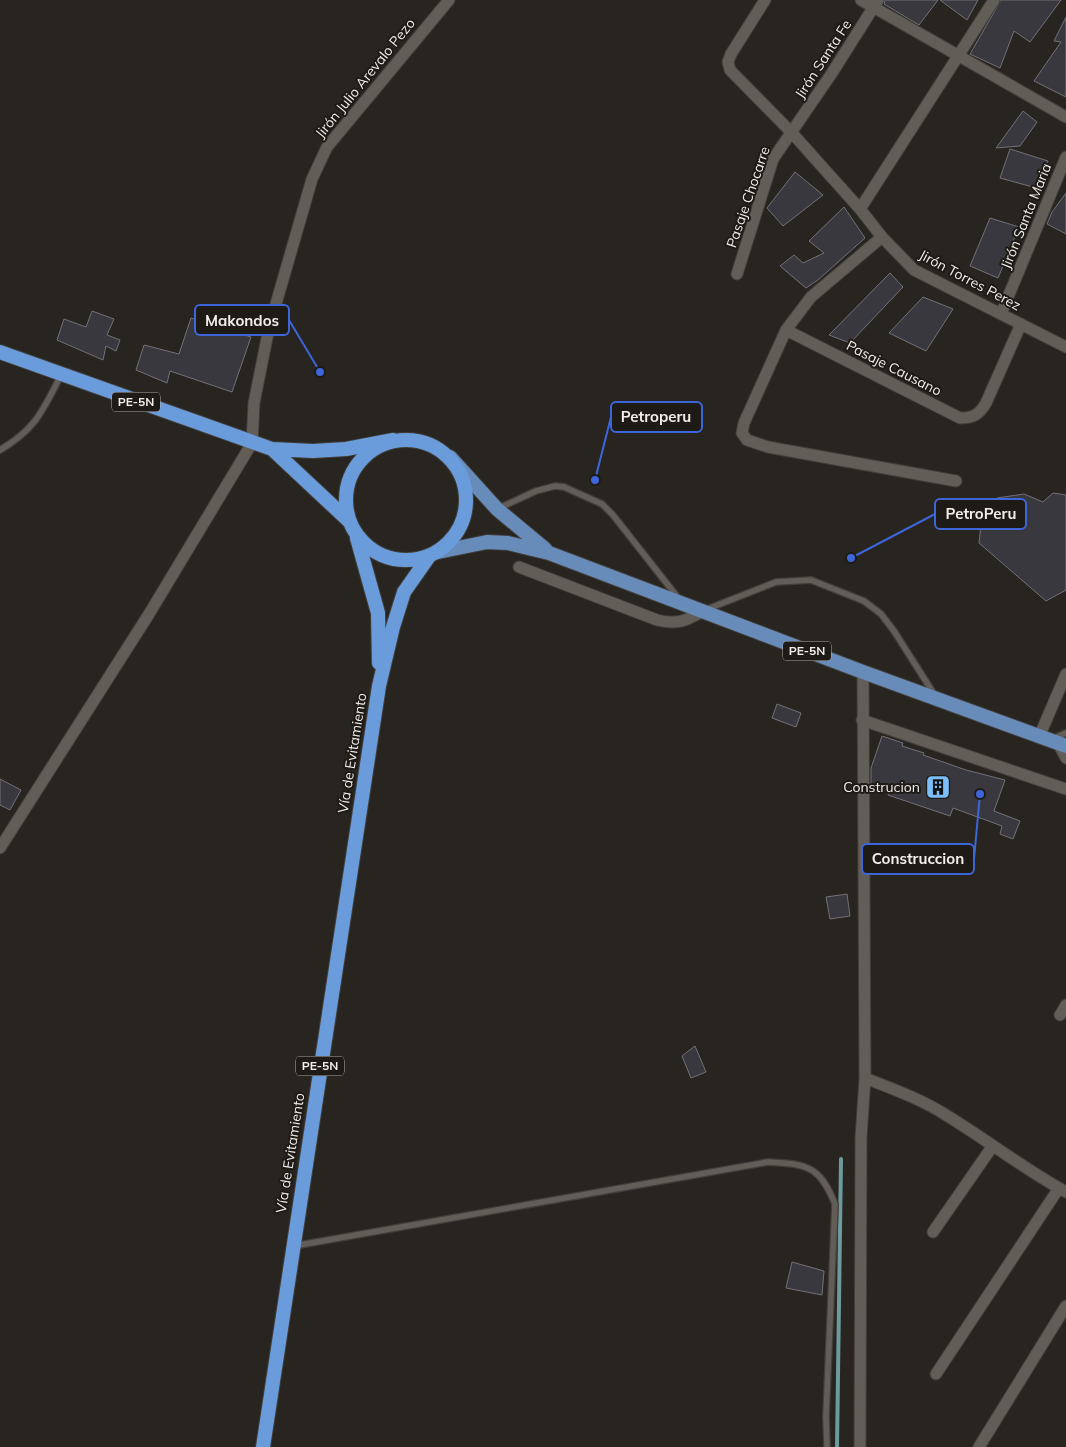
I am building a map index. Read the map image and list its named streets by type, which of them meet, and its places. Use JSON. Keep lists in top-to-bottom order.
{
  "streets": {
    "highway": ["PE-5N", "Vía de Evitamiento"],
    "street": [
      "Jirón Santa Fe",
      "Jirón Julio Arevalo Pezo",
      "Pasaje Chocarre",
      "Jirón Santa Maria",
      "Jirón Torres Perez",
      "Pasaje Causano"
    ]
  },
  "crossings": [
    ["Jirón Santa Fe", "Pasaje Chocarre"],
    ["Jirón Santa Fe", "Jirón Torres Perez"],
    ["Jirón Julio Arevalo Pezo", "PE-5N"],
    ["Pasaje Chocarre", "Jirón Torres Perez"],
    ["Jirón Santa Maria", "Jirón Torres Perez"],
    ["Jirón Torres Perez", "Pasaje Causano"],
    ["PE-5N", "Vía de Evitamiento"]
  ],
  "places": {
    "other": [
      "Makondos",
      "Petroperu",
      "PetroPeru",
      "Construccion"
    ],
    "building": ["Construcion"]
  }
}
